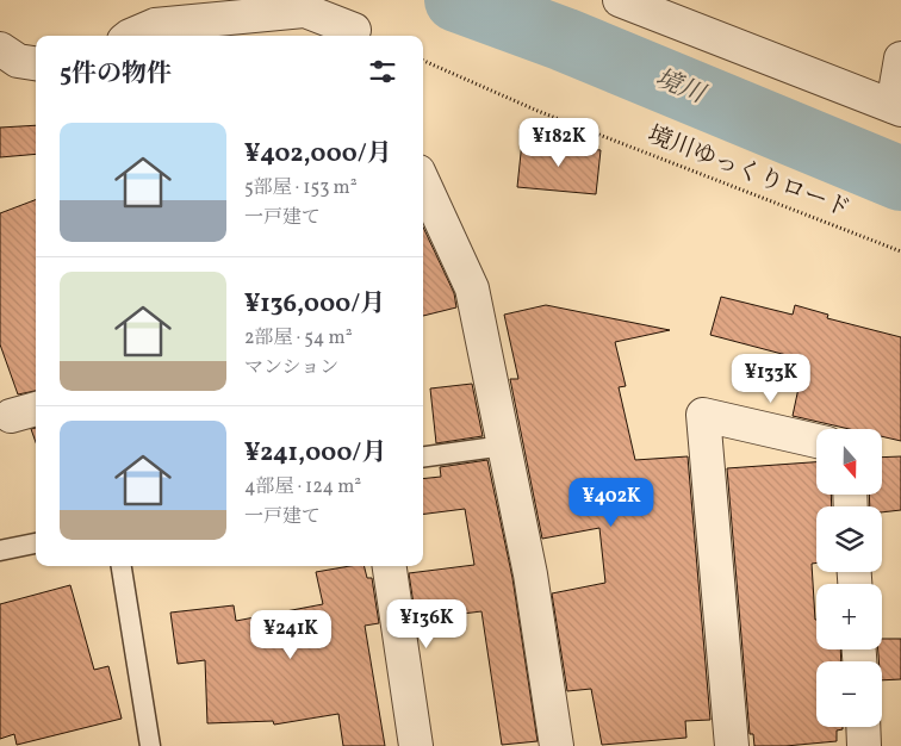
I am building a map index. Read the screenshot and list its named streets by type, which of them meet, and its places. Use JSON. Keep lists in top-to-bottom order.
{
  "streets": {
    "path": ["境川ゆっくりロード"]
  },
  "water": ["境川"],
  "north": "bottom",
  "page": {
    "heading": "5件の物件",
    "list": [
      {
        "name": "¥402,000/月",
        "note": "5部屋 · 153 m² · 一戸建て"
      },
      {
        "name": "¥136,000/月",
        "note": "2部屋 · 54 m² · マンション"
      },
      {
        "name": "¥241,000/月",
        "note": "4部屋 · 124 m² · 一戸建て"
      }
    ],
    "price": [
      "¥182K",
      "¥133K",
      "¥402K",
      "¥136K",
      "¥241K"
    ],
    "map_buttons": ["+", "−"]
  }
}
